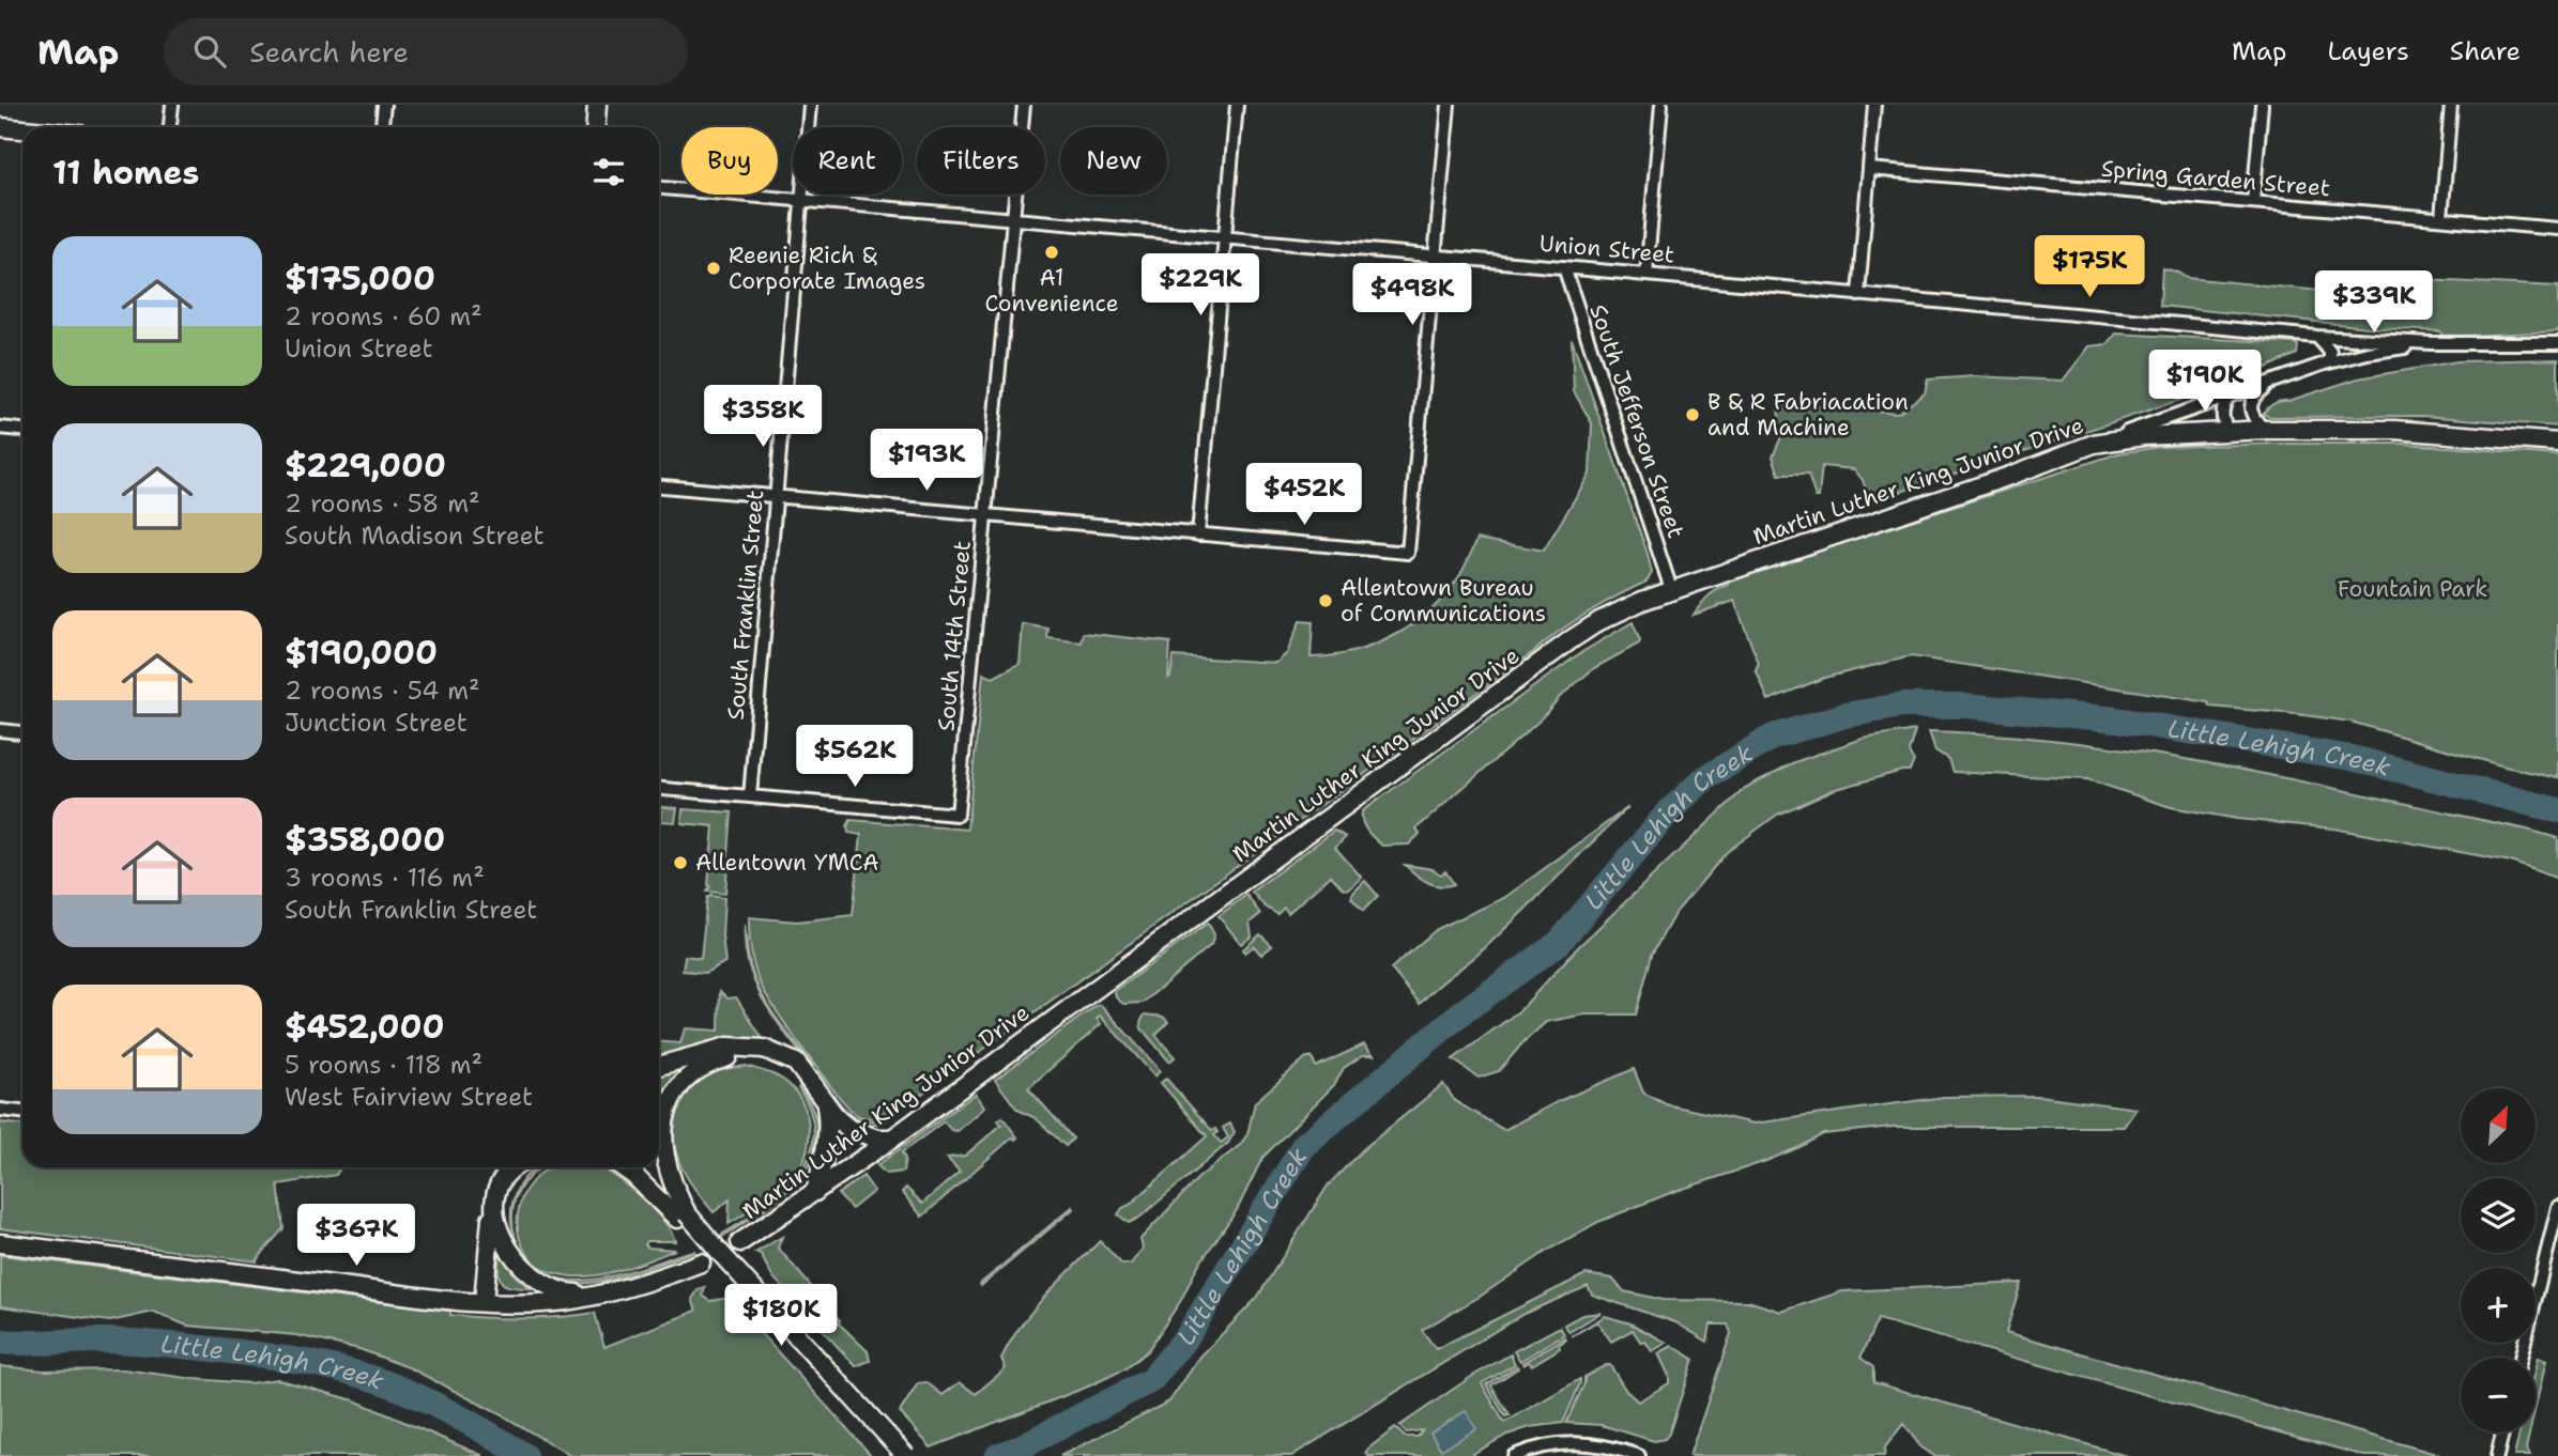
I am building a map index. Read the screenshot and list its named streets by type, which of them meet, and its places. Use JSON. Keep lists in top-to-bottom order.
{
  "streets": {
    "main road": ["Martin Luther King Junior Drive"],
    "street": [
      "Spring Garden Street",
      "Union Street",
      "South Jefferson Street",
      "South Franklin Street",
      "South 14th Street"
    ]
  },
  "crossings": [
    ["Union Street", "South Jefferson Street"],
    ["Union Street", "South Franklin Street"],
    ["Union Street", "South 14th Street"],
    ["South Jefferson Street", "Martin Luther King Junior Drive"],
    ["South Franklin Street", "South 14th Street"]
  ],
  "water": ["Little Lehigh Creek"],
  "parks": ["Fountain Park"],
  "places": [
    "A1 Convenience",
    "Reenie Rich & Corporate Images",
    "B & R Fabriacation and Machine",
    "Allentown Bureau of Communications",
    "Allentown YMCA"
  ],
  "north": "top right",
  "page": {
    "header": "Map",
    "search": "Search here",
    "nav": ["Map", "Layers", "Share"],
    "chip": [
      "Buy",
      "Rent",
      "Filters",
      "New"
    ],
    "heading": "11 homes",
    "list": [
      {
        "name": "$175,000",
        "note": "2 rooms · 60 m² · Union Street"
      },
      {
        "name": "$229,000",
        "note": "2 rooms · 58 m² · South Madison Street"
      },
      {
        "name": "$190,000",
        "note": "2 rooms · 54 m² · Junction Street"
      },
      {
        "name": "$358,000",
        "note": "3 rooms · 116 m² · South Franklin Street"
      },
      {
        "name": "$452,000",
        "note": "5 rooms · 118 m² · West Fairview Street"
      }
    ],
    "price": [
      "$175K",
      "$229K",
      "$498K",
      "$339K",
      "$190K",
      "$358K",
      "$193K",
      "$452K",
      "$562K",
      "$367K",
      "$180K"
    ],
    "map_buttons": ["+", "−"]
  }
}
